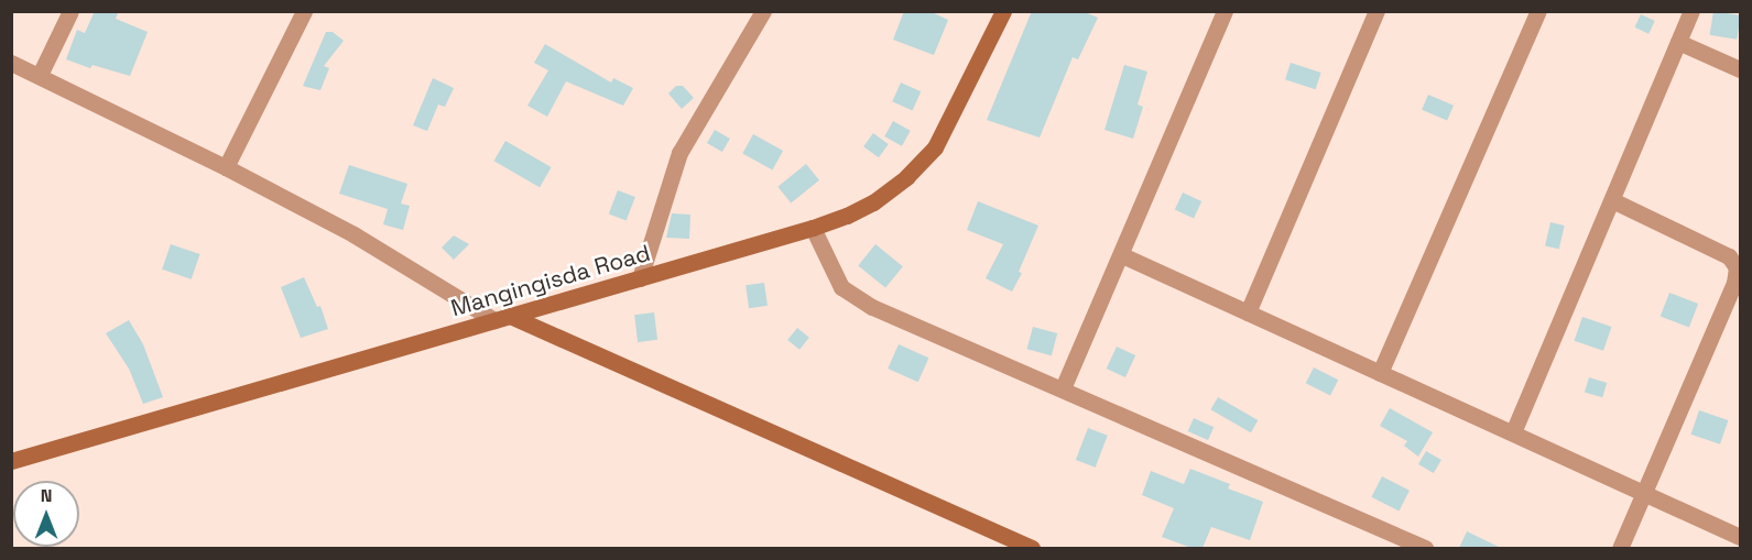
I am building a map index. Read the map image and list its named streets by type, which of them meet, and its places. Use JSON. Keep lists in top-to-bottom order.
{
  "streets": {
    "street": ["Mangingisda Road"]
  },
  "north": "top"
}
